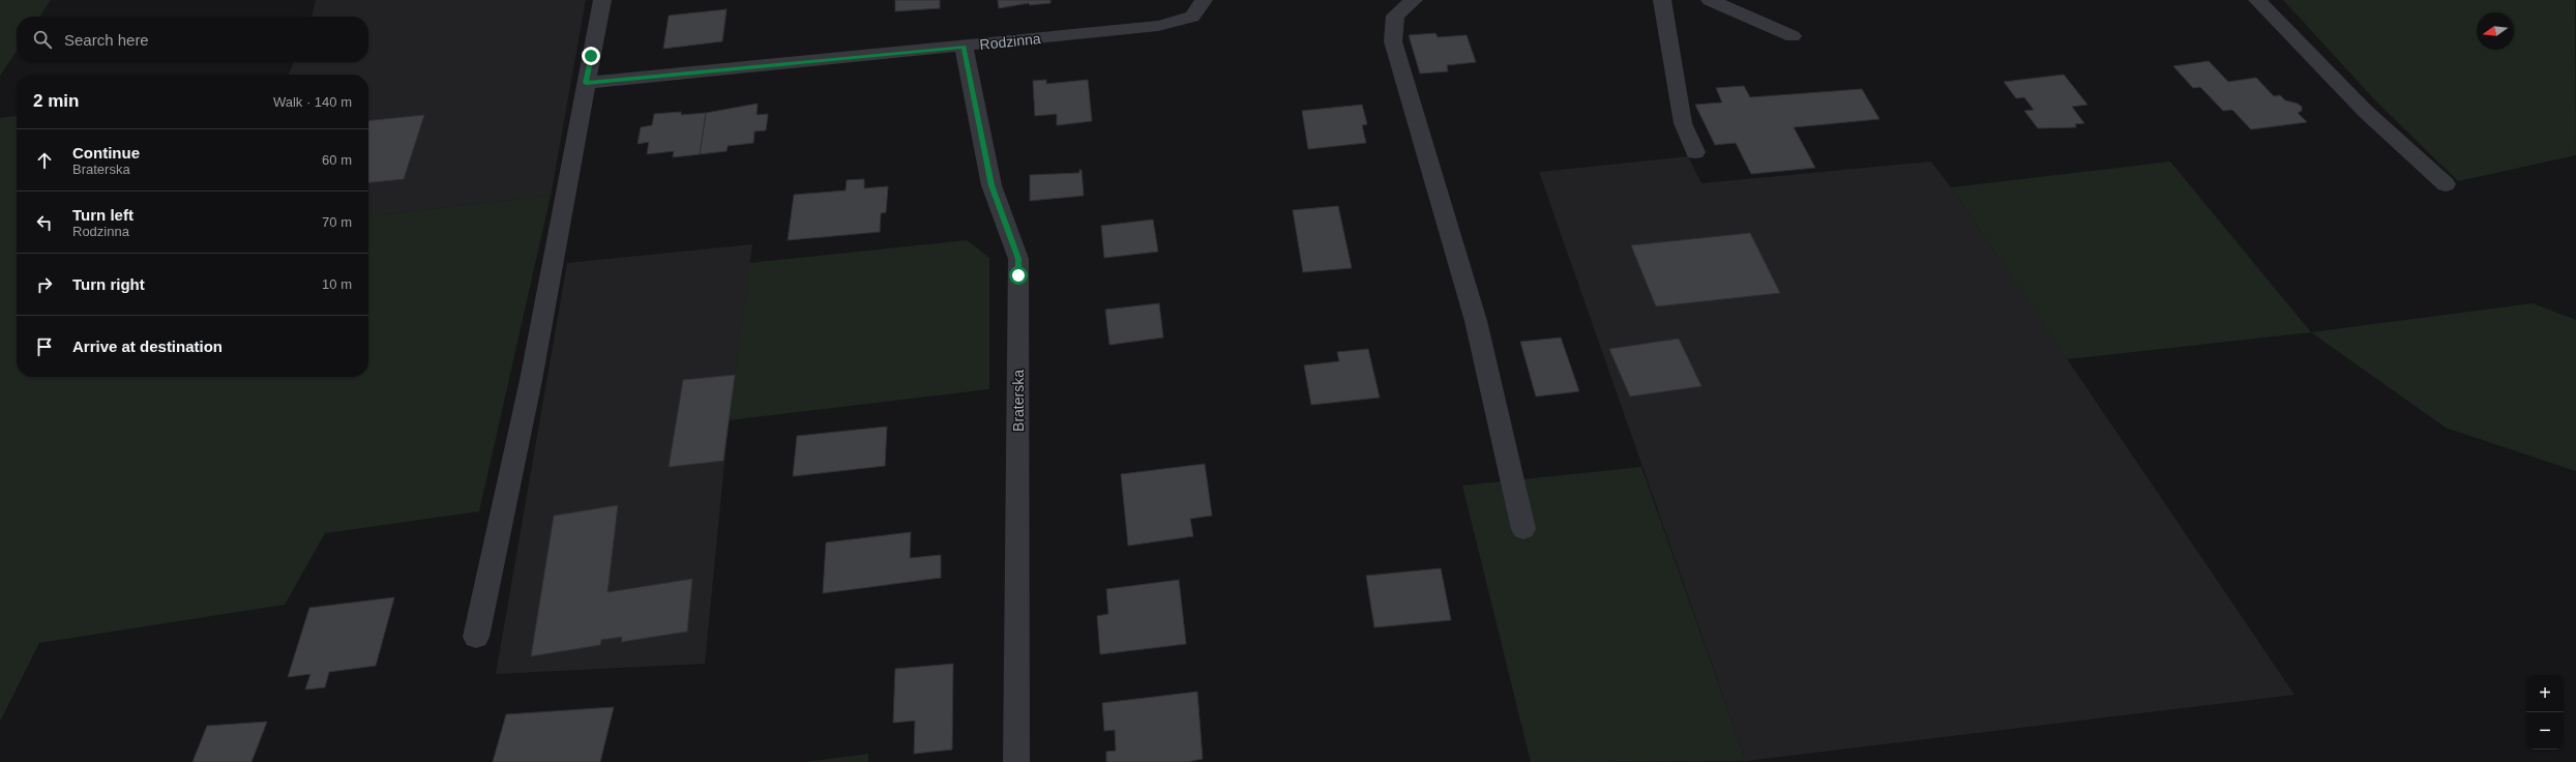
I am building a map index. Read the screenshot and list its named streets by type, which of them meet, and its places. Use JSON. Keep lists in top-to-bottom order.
{
  "streets": {
    "street": ["Rodzinna", "Braterska"]
  },
  "crossings": [
    ["Rodzinna", "Braterska"]
  ],
  "north": "left",
  "page": {
    "search": "Search here",
    "heading": ["2 min", "Walk · 140 m"],
    "list": [
      ["Continue", "Braterska", "60 m"],
      ["Turn left", "Rodzinna", "70 m"],
      ["Turn right", "10 m"],
      "Arrive at destination"
    ],
    "map_buttons": ["+", "−"]
  }
}
